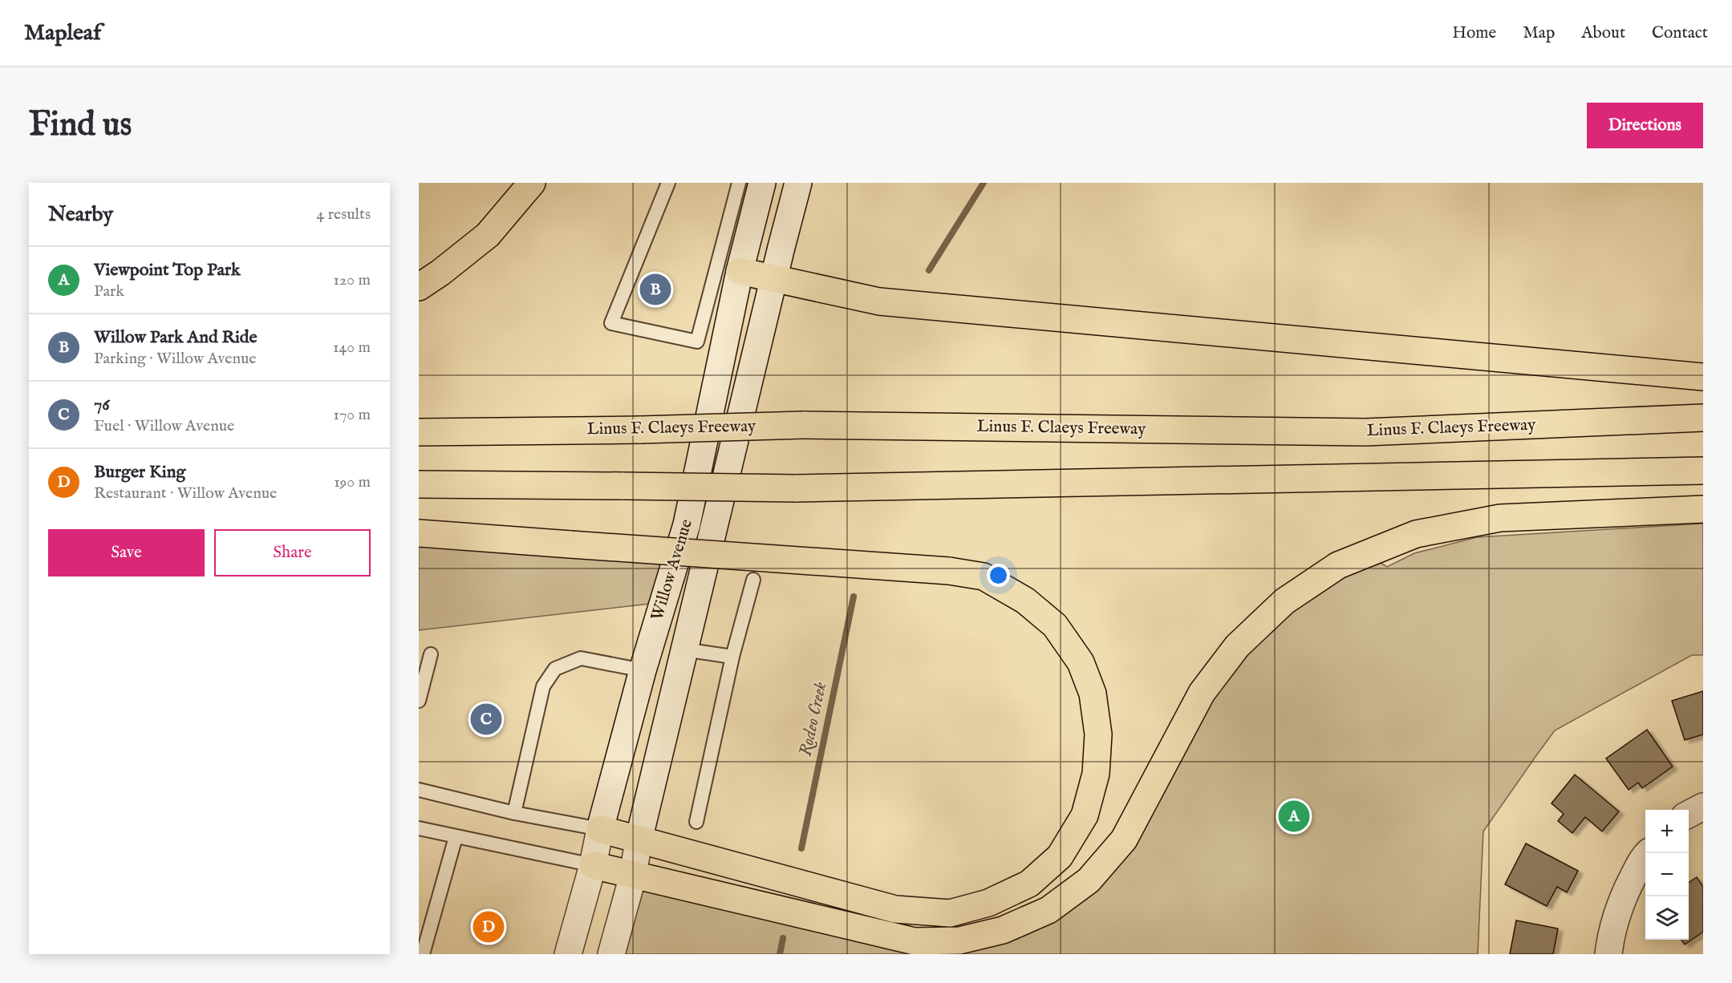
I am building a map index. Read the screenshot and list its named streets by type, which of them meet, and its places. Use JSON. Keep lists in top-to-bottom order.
{
  "streets": {
    "highway": ["Linus F. Claeys Freeway"],
    "main road": ["Willow Avenue"]
  },
  "water": ["Rodeo Creek"],
  "page": {
    "header": "Mapleaf",
    "nav": [
      "Home",
      "Map",
      "About",
      "Contact"
    ],
    "buttons": [
      "Directions",
      ["Save", "Share"]
    ],
    "title": "Find us",
    "heading": ["Nearby", "4 results"],
    "list": [
      {
        "mark": "A",
        "name": "Viewpoint Top Park",
        "note": "Park",
        "value": "120 m"
      },
      {
        "mark": "B",
        "name": "Willow Park And Ride",
        "note": "Parking · Willow Avenue",
        "value": "140 m"
      },
      {
        "mark": "C",
        "name": "76",
        "note": "Fuel · Willow Avenue",
        "value": "170 m"
      },
      {
        "mark": "D",
        "name": "Burger King",
        "note": "Restaurant · Willow Avenue",
        "value": "190 m"
      }
    ],
    "pins": [
      "B",
      "C",
      "A",
      "D"
    ],
    "map_buttons": ["+", "−"]
  }
}
